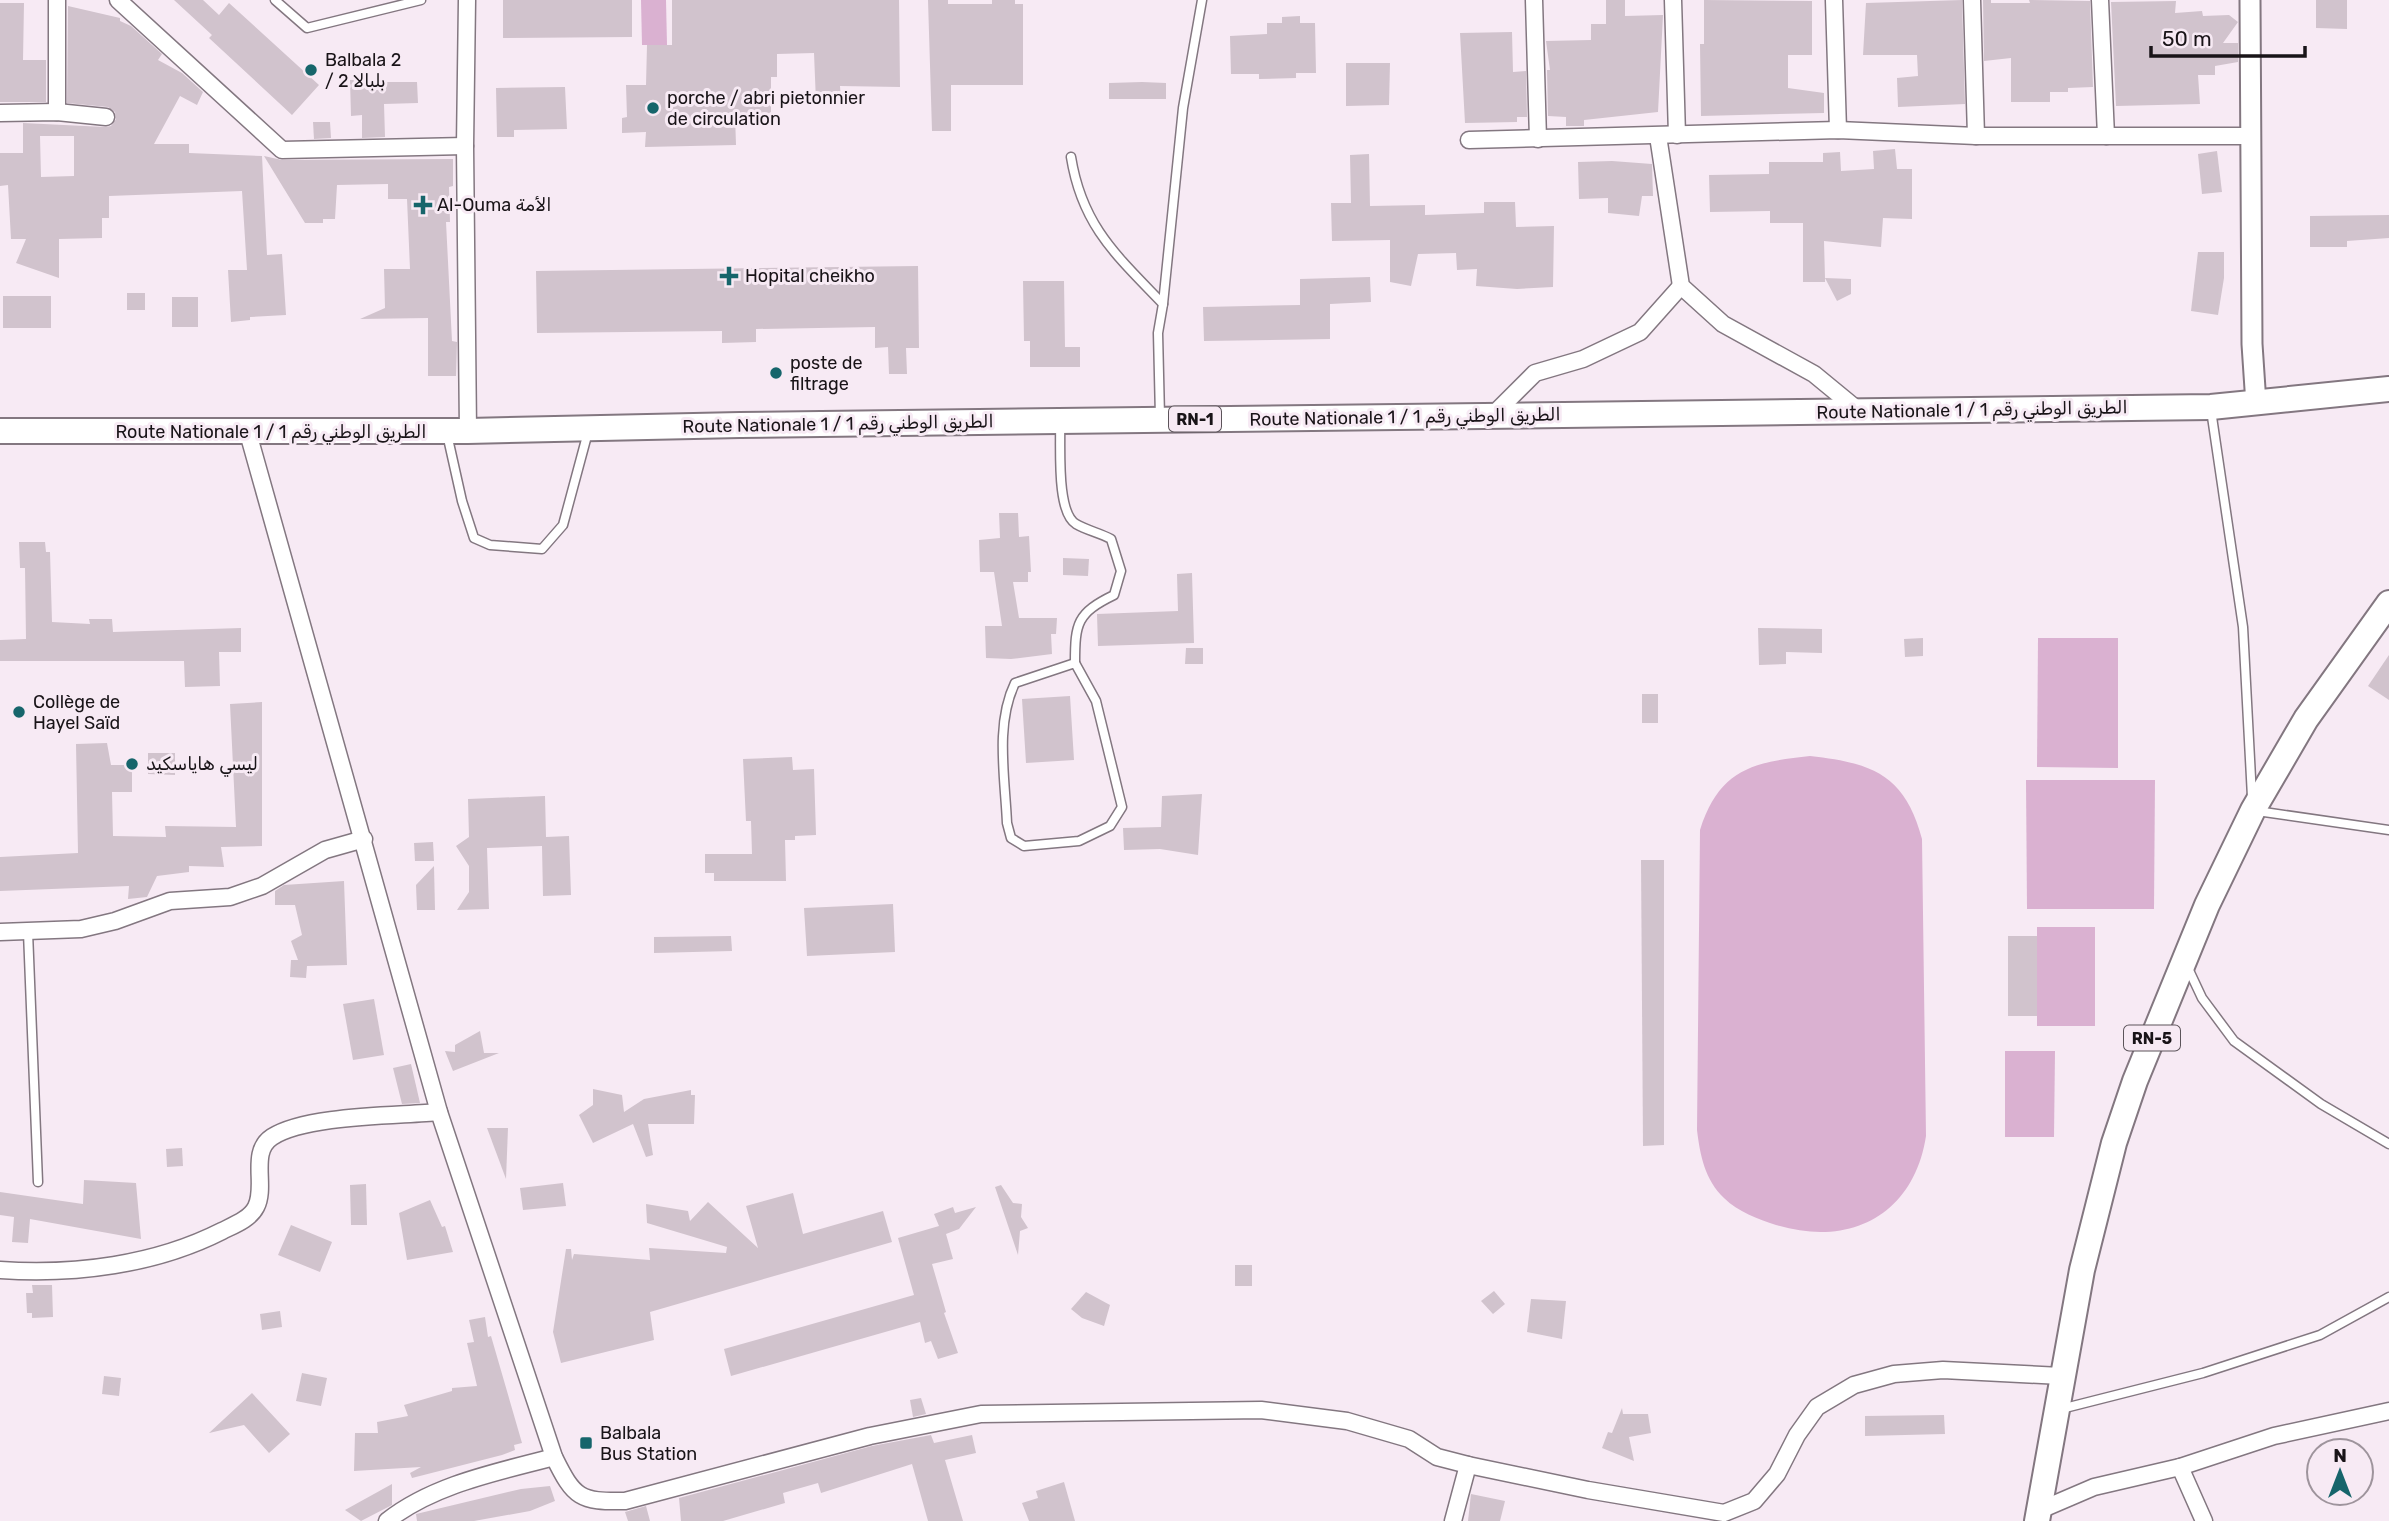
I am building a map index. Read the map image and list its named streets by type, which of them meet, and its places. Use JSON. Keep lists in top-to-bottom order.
{
  "streets": {
    "main road": ["Route Nationale 1 / الطريق الوطني رقم 1", "RN-1", "RN-5"]
  },
  "places": {
    "other": [
      "Balbala 2 / بلبالا 2",
      "porche / abri pietonnier de circulation",
      "poste de filtrage",
      "Collège de Hayel Saïd",
      "ليسي هاياسكيد"
    ],
    "health": ["Al-Ouma الأمة", "Hopital cheikho"],
    "transit": ["Balbala Bus Station"]
  },
  "scale_bar": "50 m",
  "north": "top"
}
